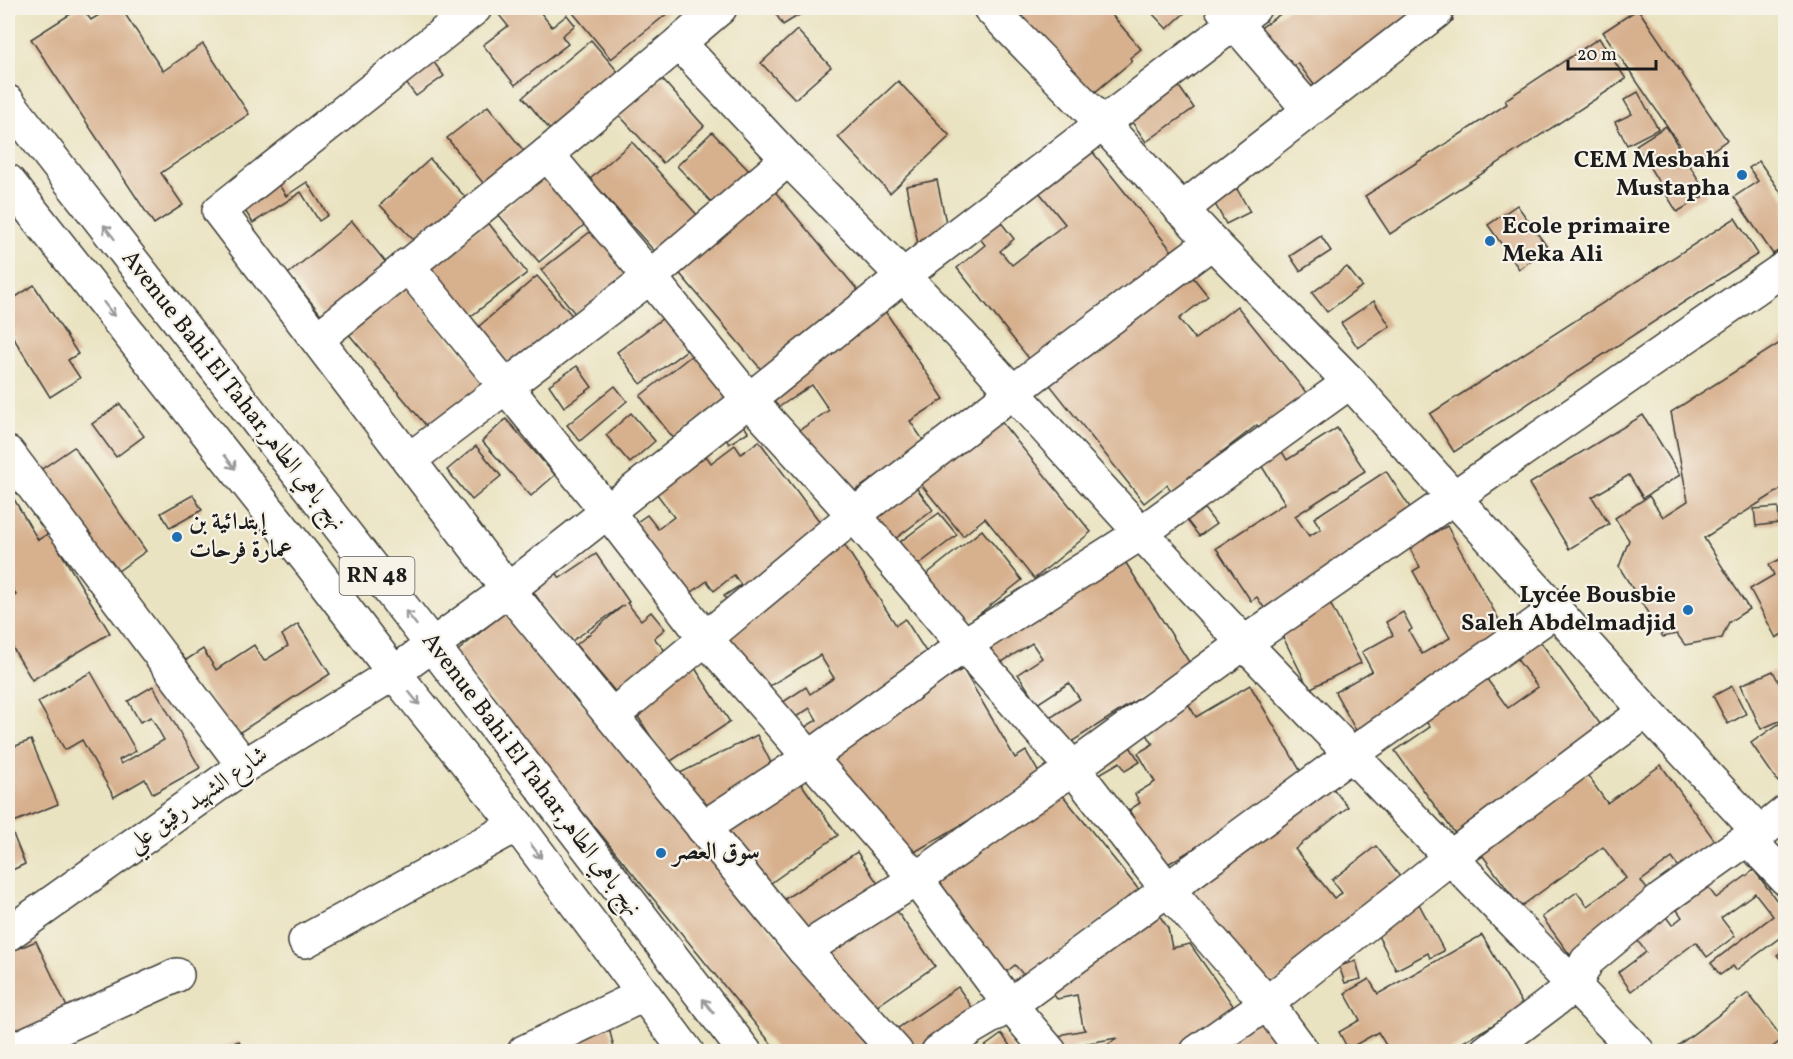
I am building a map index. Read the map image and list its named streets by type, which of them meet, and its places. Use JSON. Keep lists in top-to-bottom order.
{
  "streets": {
    "street": ["Avenue Bahi El Tahar,نهج باهي الطاهر", "RN 48", "شارع الشهيد رقيق علي"]
  },
  "crossings": [
    ["Avenue Bahi El Tahar,نهج باهي الطاهر", "شارع الشهيد رقيق علي"]
  ],
  "places": [
    "CEM Mesbahi Mustapha",
    "Ecole primaire Meka Ali",
    "إبتدائية بن عمارة فرحات",
    "Lycée Bousbie Saleh Abdelmadjid",
    "سوق العصر"
  ],
  "scale_bar": "20 m"
}
